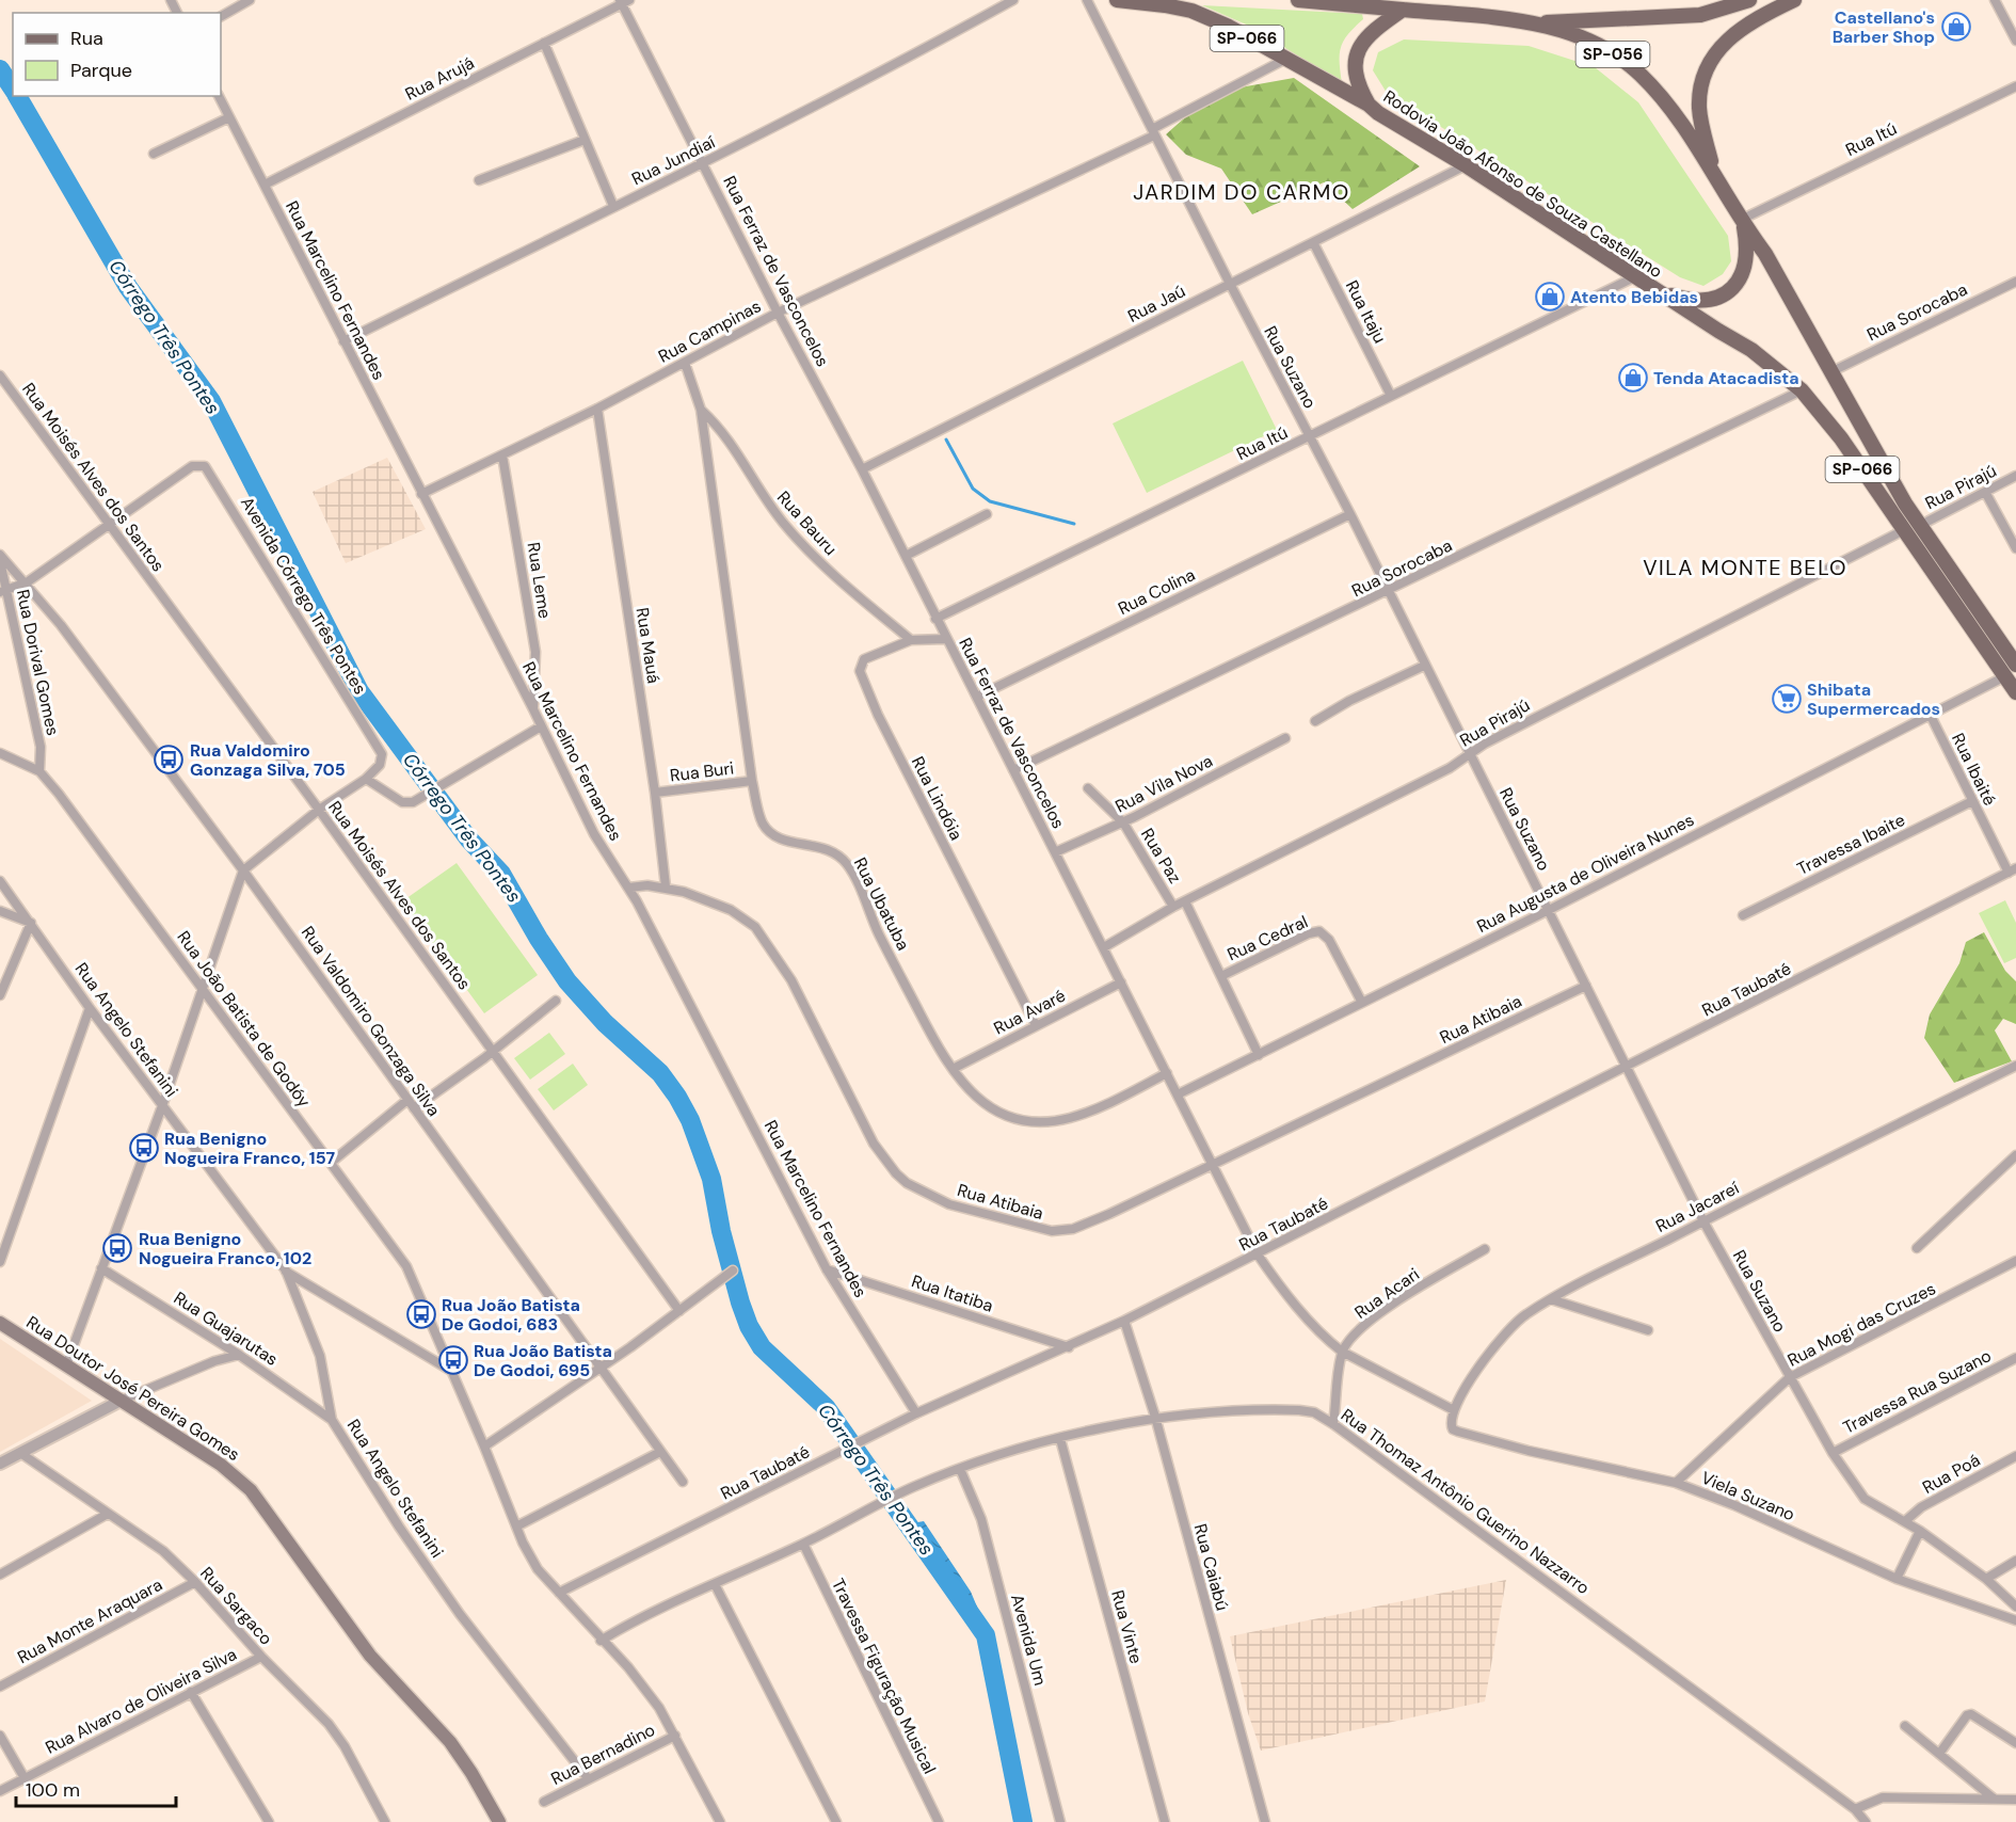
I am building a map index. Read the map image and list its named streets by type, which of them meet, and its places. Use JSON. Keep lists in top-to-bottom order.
{
  "streets": {
    "main road": [
      "SP-066",
      "SP-056",
      "Rodovia João Afonso de Souza Castellano",
      "Rua Doutor José Pereira Gomes"
    ],
    "street": [
      "Rua Arujá",
      "Rua Itú",
      "Rua Jundiaí",
      "Rua Ferraz de Vasconcelos",
      "Rua Marcelino Fernandes",
      "Rua Jaú",
      "Rua Itaju",
      "Rua Sorocaba",
      "Rua Campinas",
      "Rua Suzano",
      "Rua Moisés Alves dos Santos",
      "Rua Pirajú",
      "Rua Bauru",
      "Rua Leme",
      "Rua Colina",
      "Avenida Córrego Três Pontes",
      "Rua Mauá",
      "Rua Dorival Gomes",
      "Rua Ibaité",
      "Rua Buri",
      "Rua Vila Nova",
      "Rua Lindóia",
      "Travessa Ibaite",
      "Rua Paz",
      "Rua Augusta de Oliveira Nunes",
      "Rua Ubatuba",
      "Rua Cedral",
      "Rua Taubaté",
      "Rua Avaré",
      "Rua João Batista de Godóy",
      "Rua Atibaia",
      "Rua Valdomiro Gonzaga Silva",
      "Rua Angelo Stefanini",
      "Rua Jacareí",
      "Rua Itatiba",
      "Rua Acari",
      "Rua Mogi das Cruzes",
      "Rua Guajarutas",
      "Travessa Rua Suzano",
      "Rua Poá",
      "Viela Suzano",
      "Rua Thomaz Antônio Guerino Nazzarro",
      "Rua Caiabú",
      "Rua Sargaco",
      "Rua Monte Araquara",
      "Rua Vinte",
      "Avenida Um",
      "Travessa Figuração Musical",
      "Rua Alvaro de Oliveira Silva",
      "Rua Bernadino"
    ]
  },
  "crossings": [
    ["SP-066", "SP-056"],
    ["SP-066", "Rua Itú"],
    ["SP-066", "Rua Sorocaba"],
    ["SP-066", "Rua Pirajú"],
    ["SP-056", "Rua Itú"],
    ["Rua Arujá", "Rua Ferraz de Vasconcelos"],
    ["Rua Arujá", "Rua Marcelino Fernandes"],
    ["Rua Itú", "Rodovia João Afonso de Souza Castellano"],
    ["Rua Itú", "Rua Ferraz de Vasconcelos"],
    ["Rua Itú", "Rua Itaju"],
    ["Rua Itú", "Rua Suzano"],
    ["Rua Jundiaí", "Rua Ferraz de Vasconcelos"],
    ["Rua Jundiaí", "Rua Marcelino Fernandes"],
    ["Rodovia João Afonso de Souza Castellano", "Rua Jaú"],
    ["Rodovia João Afonso de Souza Castellano", "Rua Sorocaba"],
    ["Rodovia João Afonso de Souza Castellano", "Rua Campinas"],
    ["Rodovia João Afonso de Souza Castellano", "Rua Pirajú"],
    ["Rodovia João Afonso de Souza Castellano", "Rua Augusta de Oliveira Nunes"],
    ["Rua Ferraz de Vasconcelos", "Rua Jaú"],
    ["Rua Ferraz de Vasconcelos", "Rua Sorocaba"],
    ["Rua Ferraz de Vasconcelos", "Rua Campinas"],
    ["Rua Ferraz de Vasconcelos", "Rua Pirajú"],
    ["Rua Ferraz de Vasconcelos", "Rua Colina"],
    ["Rua Ferraz de Vasconcelos", "Rua Vila Nova"],
    ["Rua Ferraz de Vasconcelos", "Rua Lindóia"],
    ["Rua Ferraz de Vasconcelos", "Rua Augusta de Oliveira Nunes"],
    ["Rua Ferraz de Vasconcelos", "Rua Ubatuba"],
    ["Rua Ferraz de Vasconcelos", "Rua Taubaté"],
    ["Rua Ferraz de Vasconcelos", "Rua Avaré"],
    ["Rua Ferraz de Vasconcelos", "Rua Atibaia"],
    ["Rua Ferraz de Vasconcelos", "Rua Jacareí"],
    ["Rua Ferraz de Vasconcelos", "Rua Acari"],
    ["Rua Ferraz de Vasconcelos", "Viela Suzano"],
    ["Rua Marcelino Fernandes", "Rua Campinas"],
    ["Rua Marcelino Fernandes", "Rua Leme"],
    ["Rua Marcelino Fernandes", "Rua Taubaté"],
    ["Rua Marcelino Fernandes", "Rua Atibaia"],
    ["Rua Marcelino Fernandes", "Rua Itatiba"],
    ["Rua Jaú", "Rua Itaju"],
    ["Rua Jaú", "Rua Suzano"],
    ["Rua Sorocaba", "Rua Suzano"],
    ["Rua Campinas", "Rua Suzano"],
    ["Rua Campinas", "Rua Leme"],
    ["Rua Campinas", "Rua Mauá"],
    ["Rua Campinas", "Rua Ubatuba"],
    ["Rua Suzano", "Rua Pirajú"],
    ["Rua Suzano", "Rua Colina"],
    ["Rua Suzano", "Rua Augusta de Oliveira Nunes"],
    ["Rua Suzano", "Rua Taubaté"],
    ["Rua Suzano", "Rua Atibaia"],
    ["Rua Suzano", "Rua Jacareí"],
    ["Rua Suzano", "Rua Mogi das Cruzes"],
    ["Rua Suzano", "Travessa Rua Suzano"],
    ["Rua Suzano", "Rua Poá"],
    ["Rua Moisés Alves dos Santos", "Avenida Córrego Três Pontes"],
    ["Rua Pirajú", "Rua Paz"],
    ["Rua Bauru", "Rua Lindóia"],
    ["Rua Bauru", "Rua Ubatuba"],
    ["Rua Mauá", "Rua Buri"],
    ["Rua Mauá", "Rua Atibaia"],
    ["Rua Dorival Gomes", "Rua João Batista de Godóy"],
    ["Rua Ibaité", "Travessa Ibaite"],
    ["Rua Ibaité", "Rua Augusta de Oliveira Nunes"],
    ["Rua Ibaité", "Rua Taubaté"],
    ["Rua Buri", "Rua Ubatuba"],
    ["Rua Vila Nova", "Rua Paz"],
    ["Rua Lindóia", "Rua Avaré"],
    ["Rua Augusta de Oliveira Nunes", "Rua Cedral"],
    ["Rua Ubatuba", "Rua Avaré"],
    ["Rua Taubaté", "Rua João Batista de Godóy"],
    ["Rua Taubaté", "Rua Itatiba"],
    ["Rua Taubaté", "Rua Caiabú"],
    ["Rua João Batista de Godóy", "Rua Thomaz Antônio Guerino Nazzarro"],
    ["Rua João Batista de Godóy", "Rua Bernadino"],
    ["Rua Angelo Stefanini", "Rua Guajarutas"],
    ["Rua Angelo Stefanini", "Rua Bernadino"],
    ["Rua Jacareí", "Viela Suzano"],
    ["Rua Mogi das Cruzes", "Viela Suzano"],
    ["Rua Thomaz Antônio Guerino Nazzarro", "Rua Caiabú"],
    ["Rua Thomaz Antônio Guerino Nazzarro", "Rua Vinte"],
    ["Rua Thomaz Antônio Guerino Nazzarro", "Avenida Um"],
    ["Rua Thomaz Antônio Guerino Nazzarro", "Travessa Figuração Musical"],
    ["Rua Sargaco", "Rua Monte Araquara"],
    ["Rua Sargaco", "Rua Alvaro de Oliveira Silva"]
  ],
  "districts": ["JARDIM DO CARMO", "VILA MONTE BELO"],
  "water": ["Córrego Três Pontes"],
  "places": {
    "shop": ["Castellano's Barber Shop", "Atento Bebidas", "Tenda Atacadista"],
    "supermarket": ["Shibata Supermercados"],
    "bus stop": [
      "Rua Valdomiro Gonzaga Silva, 705",
      "Rua Benigno Nogueira Franco, 157",
      "Rua Benigno Nogueira Franco, 102",
      "Rua João Batista De Godoi, 683",
      "Rua João Batista De Godoi, 695"
    ]
  },
  "legend": ["Rua", "Parque"],
  "scale_bar": "100 m"
}
